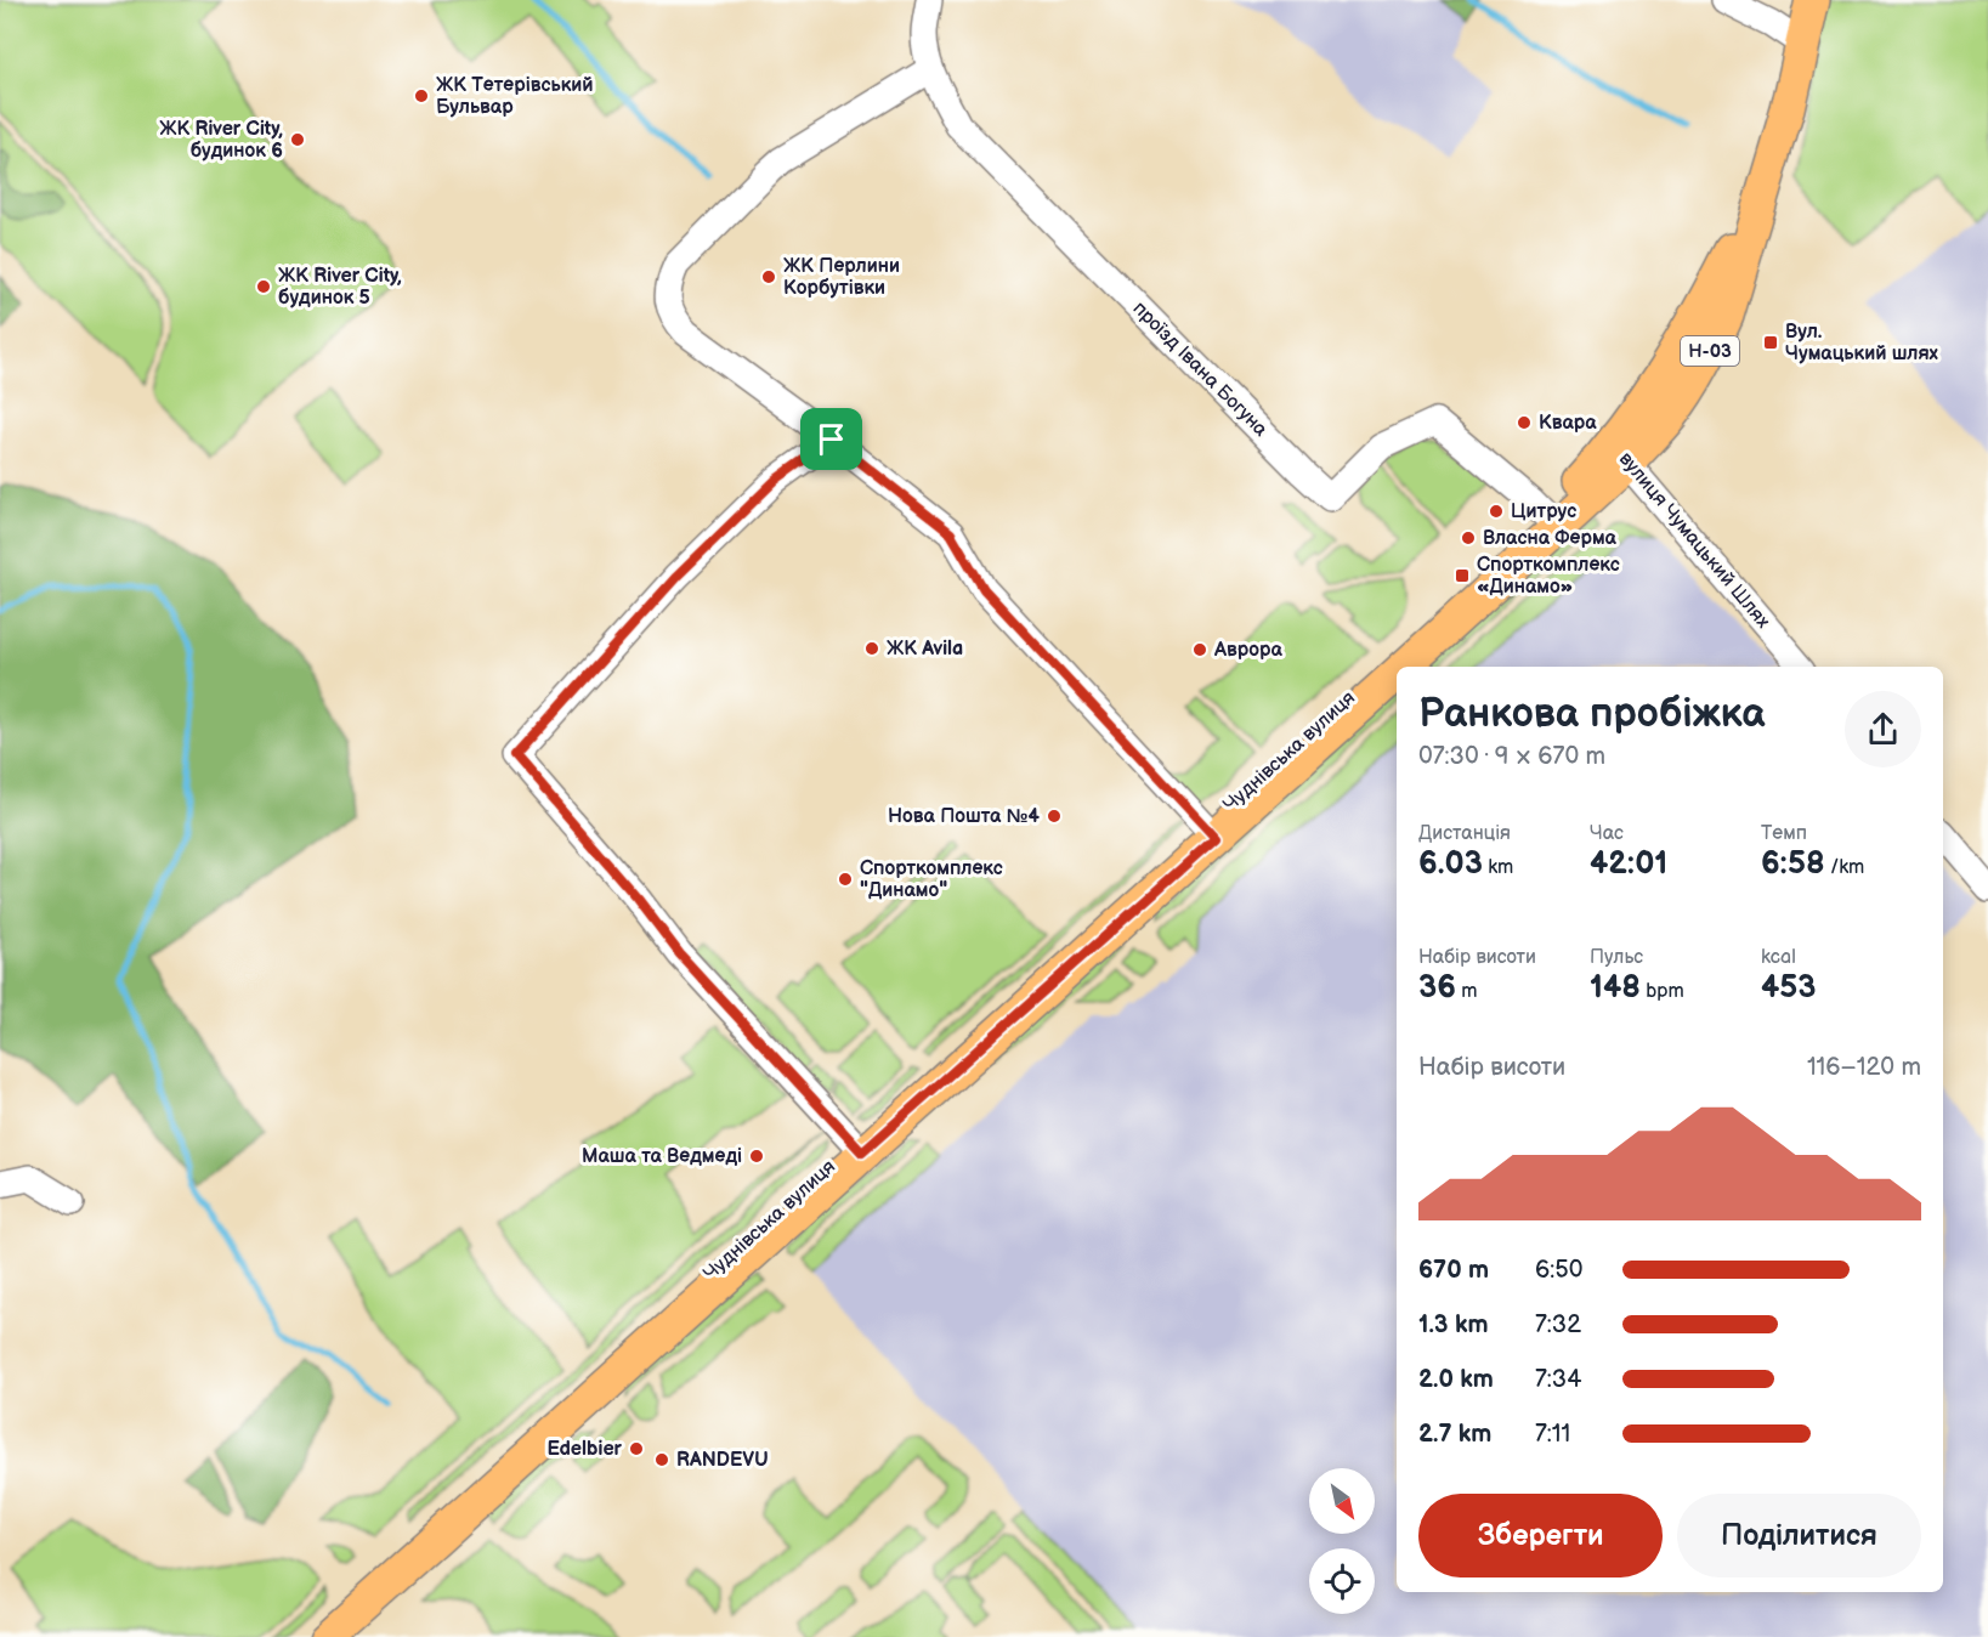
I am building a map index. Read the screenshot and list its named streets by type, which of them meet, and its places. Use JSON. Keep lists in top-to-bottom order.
{
  "streets": {
    "main road": ["Н-03", "Чуднівська вулиця"],
    "street": ["проїзд Івана Богуна", "вулиця Чумацький Шлях"]
  },
  "crossings": [
    ["проїзд Івана Богуна", "Чуднівська вулиця"],
    ["вулиця Чумацький Шлях", "Чуднівська вулиця"]
  ],
  "places": {
    "other": [
      "ЖК Тетерівський Бульвар",
      "ЖК River City, будинок 6",
      "ЖК Перлини Корбутівки",
      "ЖК River City, будинок 5",
      "Квара",
      "Цитрус",
      "Власна Ферма",
      "ЖК Avila",
      "Аврора",
      "Нова Пошта №4",
      "Спорткомплекс \"Динамо\"",
      "Маша та Ведмеді",
      "Edelbier",
      "RANDEVU"
    ],
    "transit": ["Вул. Чумацький шлях", "Спорткомплекс «Динамо»"]
  },
  "north": "bottom right",
  "page": {
    "heading": ["Ранкова пробіжка", "07:30 · 9 × 670 m"],
    "stats": [
      ["Дистанція", "6.03 km"],
      ["Час", "42:01"],
      ["Темп", "6:58 /km"],
      ["Набір висоти", "36 m"],
      ["Пульс", "148 bpm"],
      ["kcal", "453"]
    ],
    "chart": ["Набір висоти", "116–120 m"],
    "list": [
      {
        "name": "670 m",
        "note": "6:50"
      },
      {
        "name": "1.3 km",
        "note": "7:32"
      },
      {
        "name": "2.0 km",
        "note": "7:34"
      },
      {
        "name": "2.7 km",
        "note": "7:11"
      }
    ],
    "buttons": ["Зберегти", "Поділитися"]
  }
}
